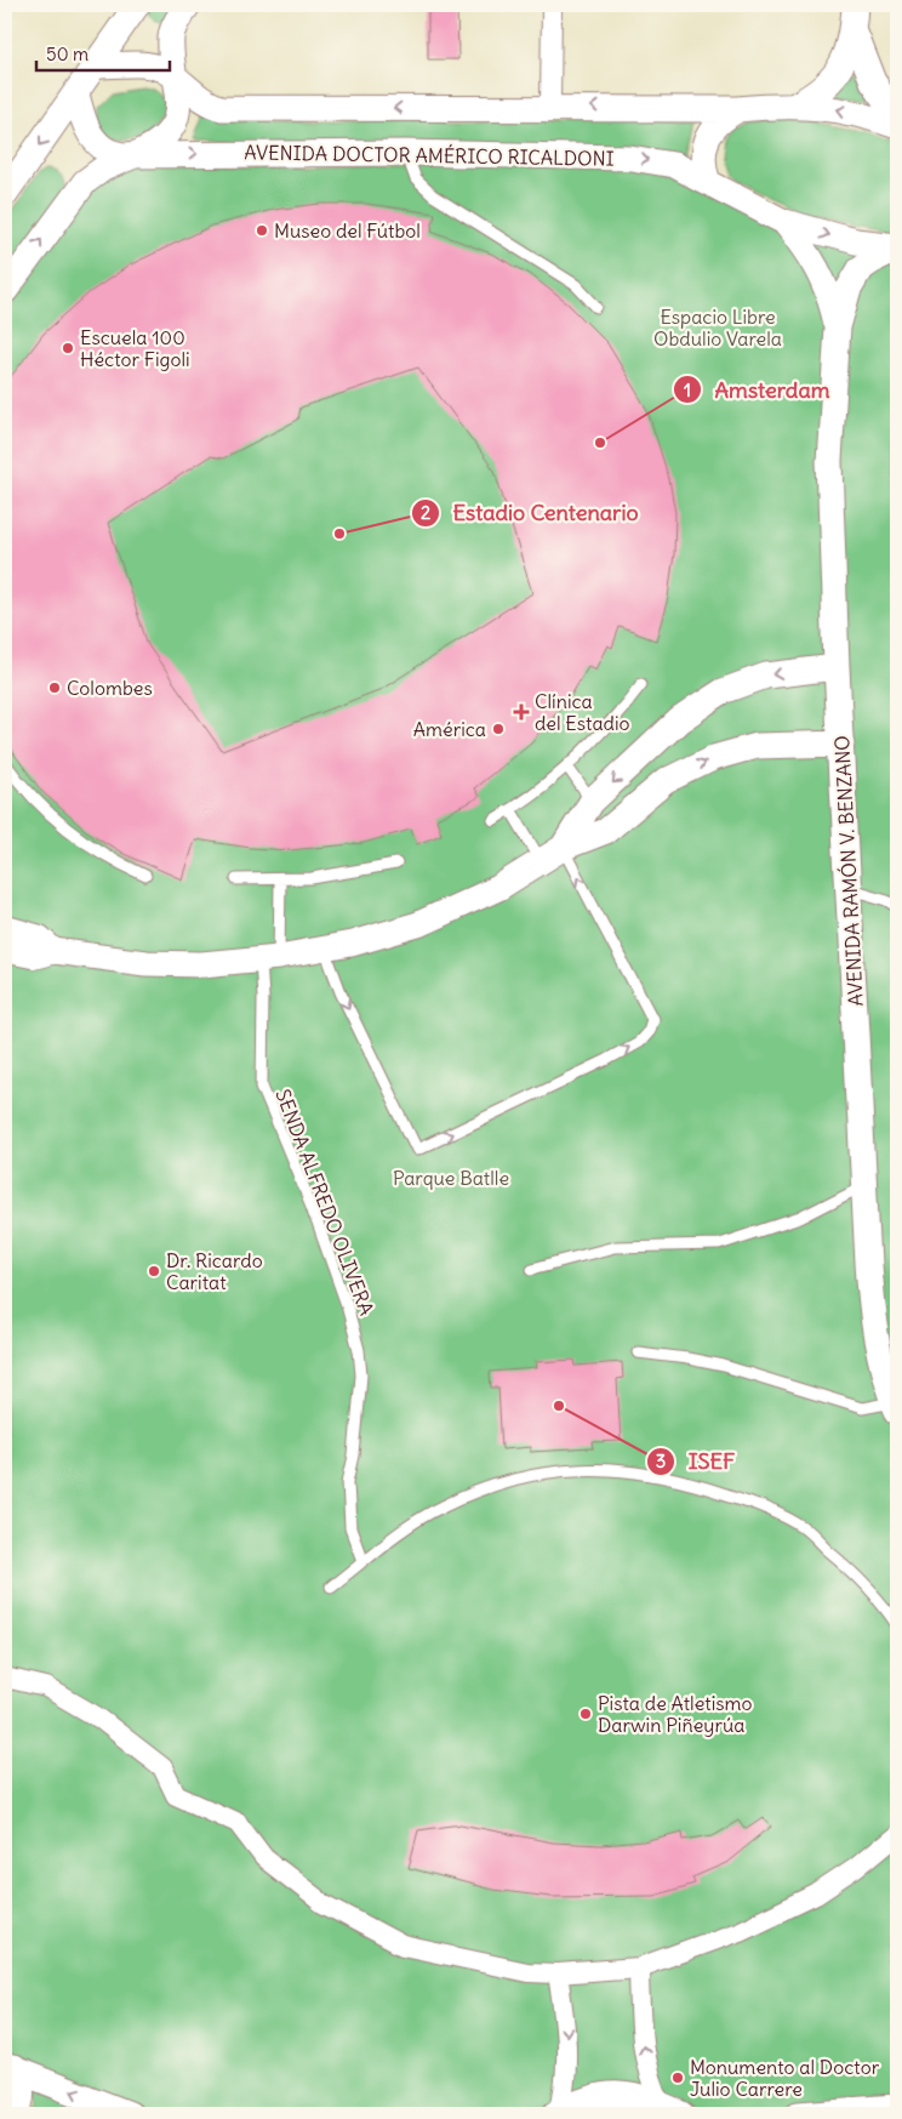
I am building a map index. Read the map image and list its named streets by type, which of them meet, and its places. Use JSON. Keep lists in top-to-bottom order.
{
  "streets": {
    "street": ["AVENIDA DOCTOR AMÉRICO RICALDONI", "AVENIDA RAMÓN V. BENZANO"],
    "lane": ["SENDA ALFREDO OLIVERA"]
  },
  "crossings": [
    ["AVENIDA DOCTOR AMÉRICO RICALDONI", "AVENIDA RAMÓN V. BENZANO"]
  ],
  "parks": ["Espacio Libre Obdulio Varela", "Parque Batlle"],
  "places": {
    "other": [
      "Museo del Fútbol",
      "Escuela 100 Héctor Figoli",
      "Amsterdam",
      "Estadio Centenario",
      "Colombes",
      "América",
      "Dr. Ricardo Caritat",
      "ISEF",
      "Pista de Atletismo Darwin Piñeyrúa",
      "Monumento al Doctor Julio Carrere"
    ],
    "health": ["Clínica del Estadio"]
  },
  "scale_bar": "50 m"
}
